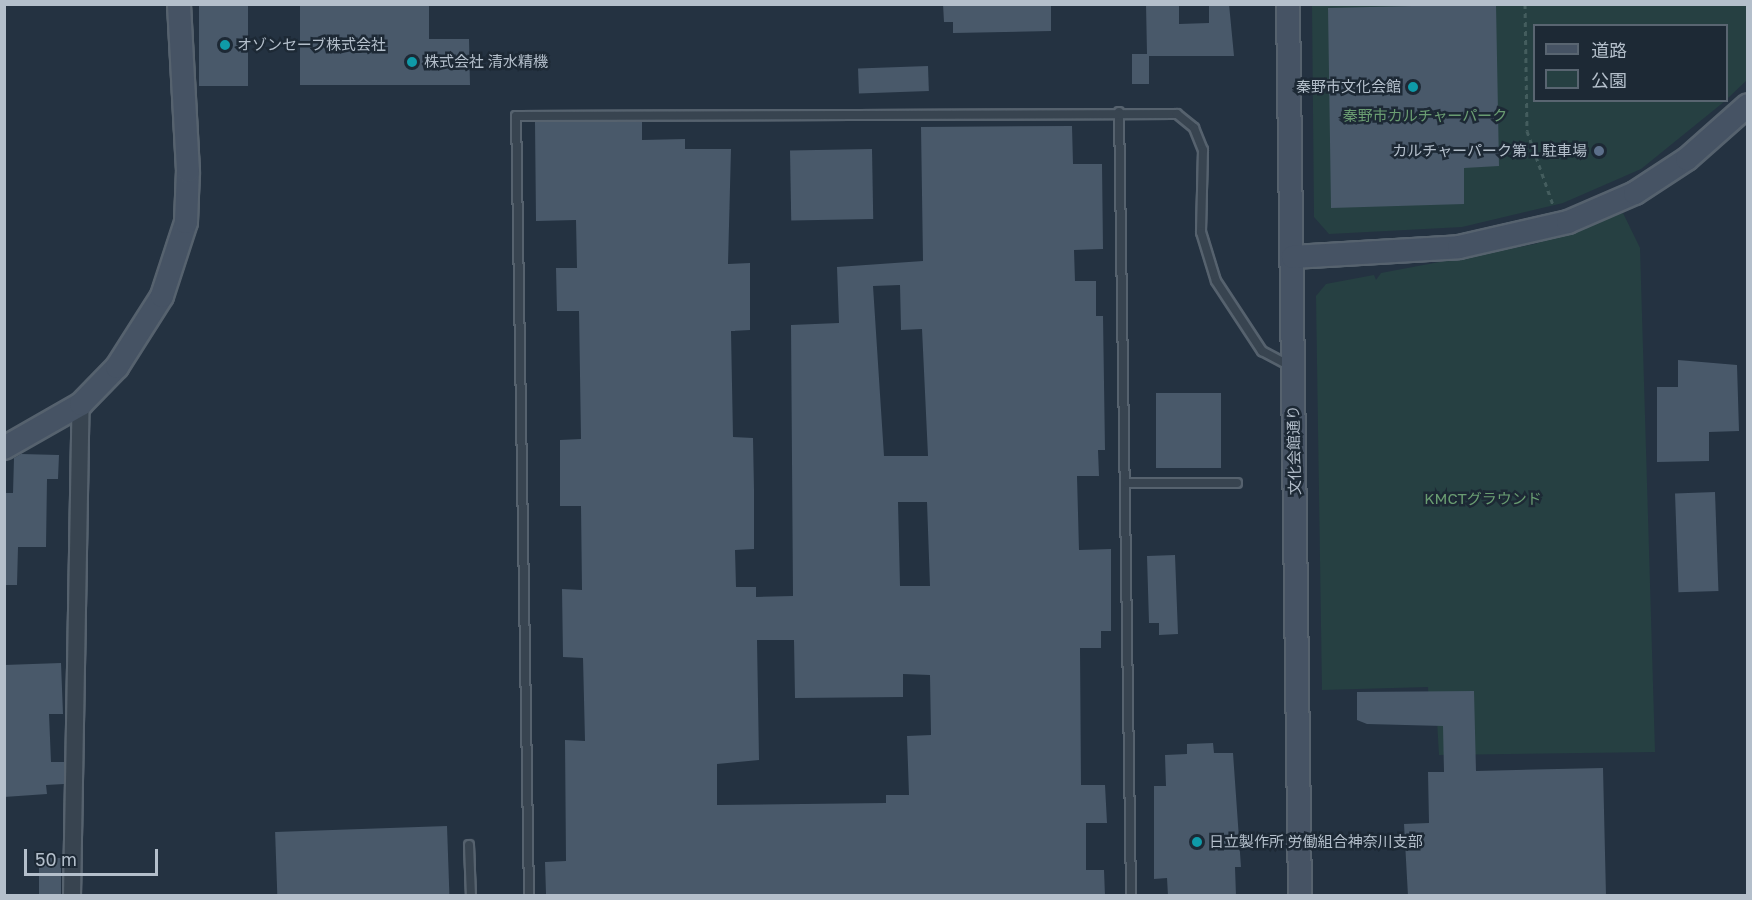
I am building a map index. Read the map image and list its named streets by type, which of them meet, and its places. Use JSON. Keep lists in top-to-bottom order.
{
  "streets": {
    "street": ["文化会館通り"]
  },
  "parks": ["秦野市カルチャーパーク", "KMCTグラウンド"],
  "places": [
    "オゾンセーブ株式会社",
    "株式会社 清水精機",
    "秦野市文化会館",
    "カルチャーパーク第１駐車場",
    "日立製作所 労働組合神奈川支部"
  ],
  "legend": ["道路", "公園"],
  "scale_bar": "50 m"
}
